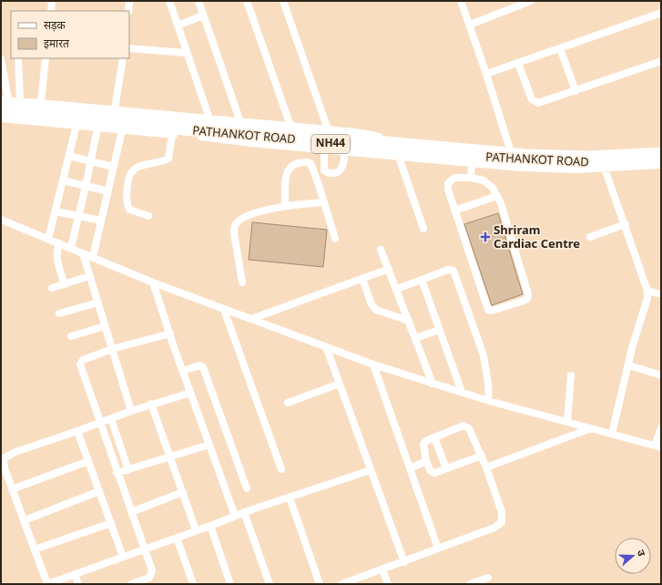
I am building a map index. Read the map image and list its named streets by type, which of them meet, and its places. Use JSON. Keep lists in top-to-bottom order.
{
  "streets": {
    "highway": ["PATHANKOT ROAD", "NH44"]
  },
  "places": {
    "health": ["Shriram Cardiac Centre"]
  },
  "legend": ["सड़क", "इमारत"],
  "north": "right"
}
